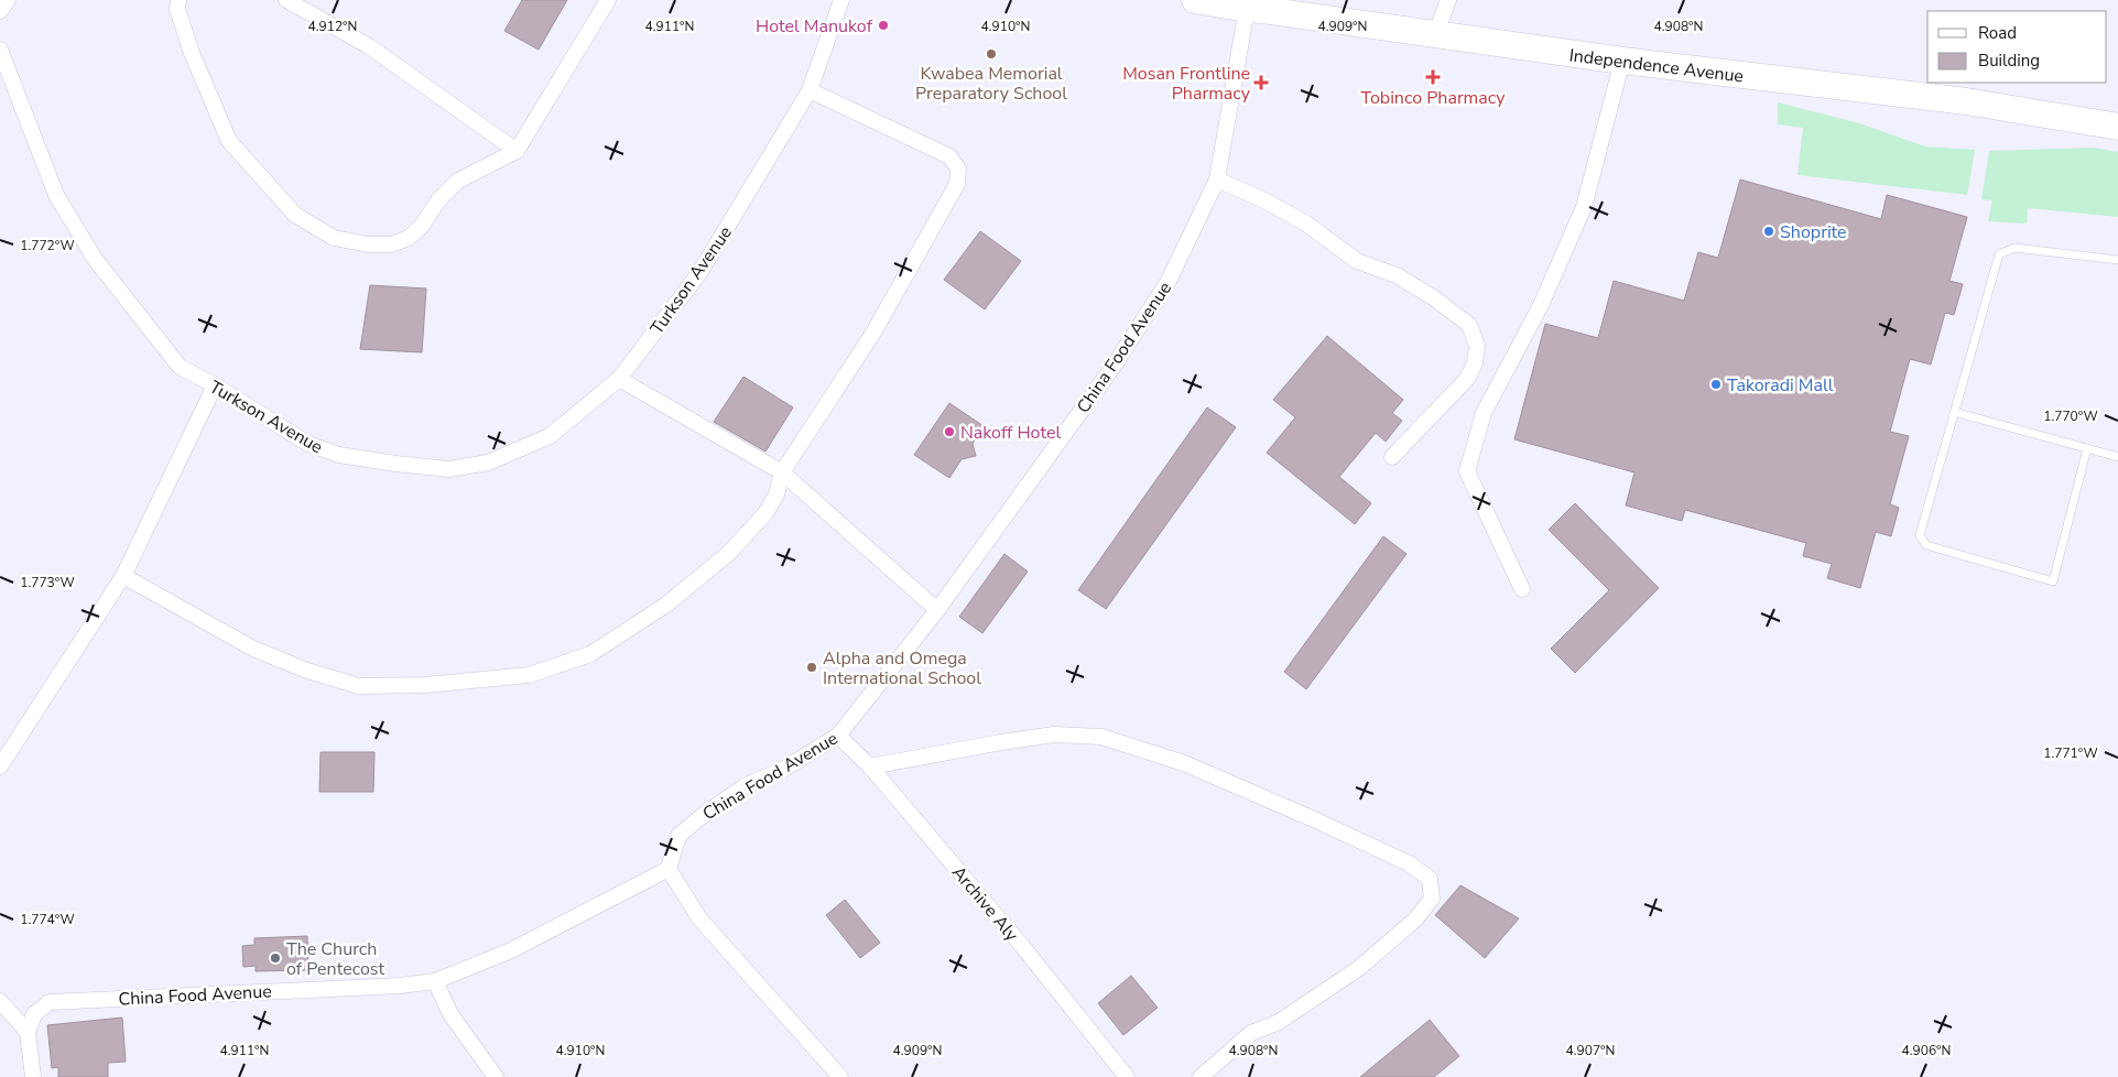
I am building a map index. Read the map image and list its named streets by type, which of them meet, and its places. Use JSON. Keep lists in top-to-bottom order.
{
  "streets": {
    "highway": ["Independence Avenue"],
    "street": ["Turkson Avenue", "China Food Avenue", "Archive Aly"]
  },
  "crossings": [
    ["Independence Avenue", "China Food Avenue"],
    ["China Food Avenue", "Archive Aly"]
  ],
  "places": {
    "other": [
      "Hotel Manukof",
      "Kwabea Memorial Preparatory School",
      "Shoprite",
      "Takoradi Mall",
      "Nakoff Hotel",
      "Alpha and Omega International School",
      "The Church of Pentecost"
    ],
    "health": ["Tobinco Pharmacy", "Mosan Frontline Pharmacy"]
  },
  "legend": ["Road", "Building"],
  "coordinates": [
    "4.912°N",
    "4.911°N",
    "4.910°N",
    "4.909°N",
    "4.908°N",
    "1.772°W",
    "1.770°W",
    "1.773°W",
    "1.771°W",
    "1.774°W",
    "4.907°N",
    "4.906°N"
  ]
}
